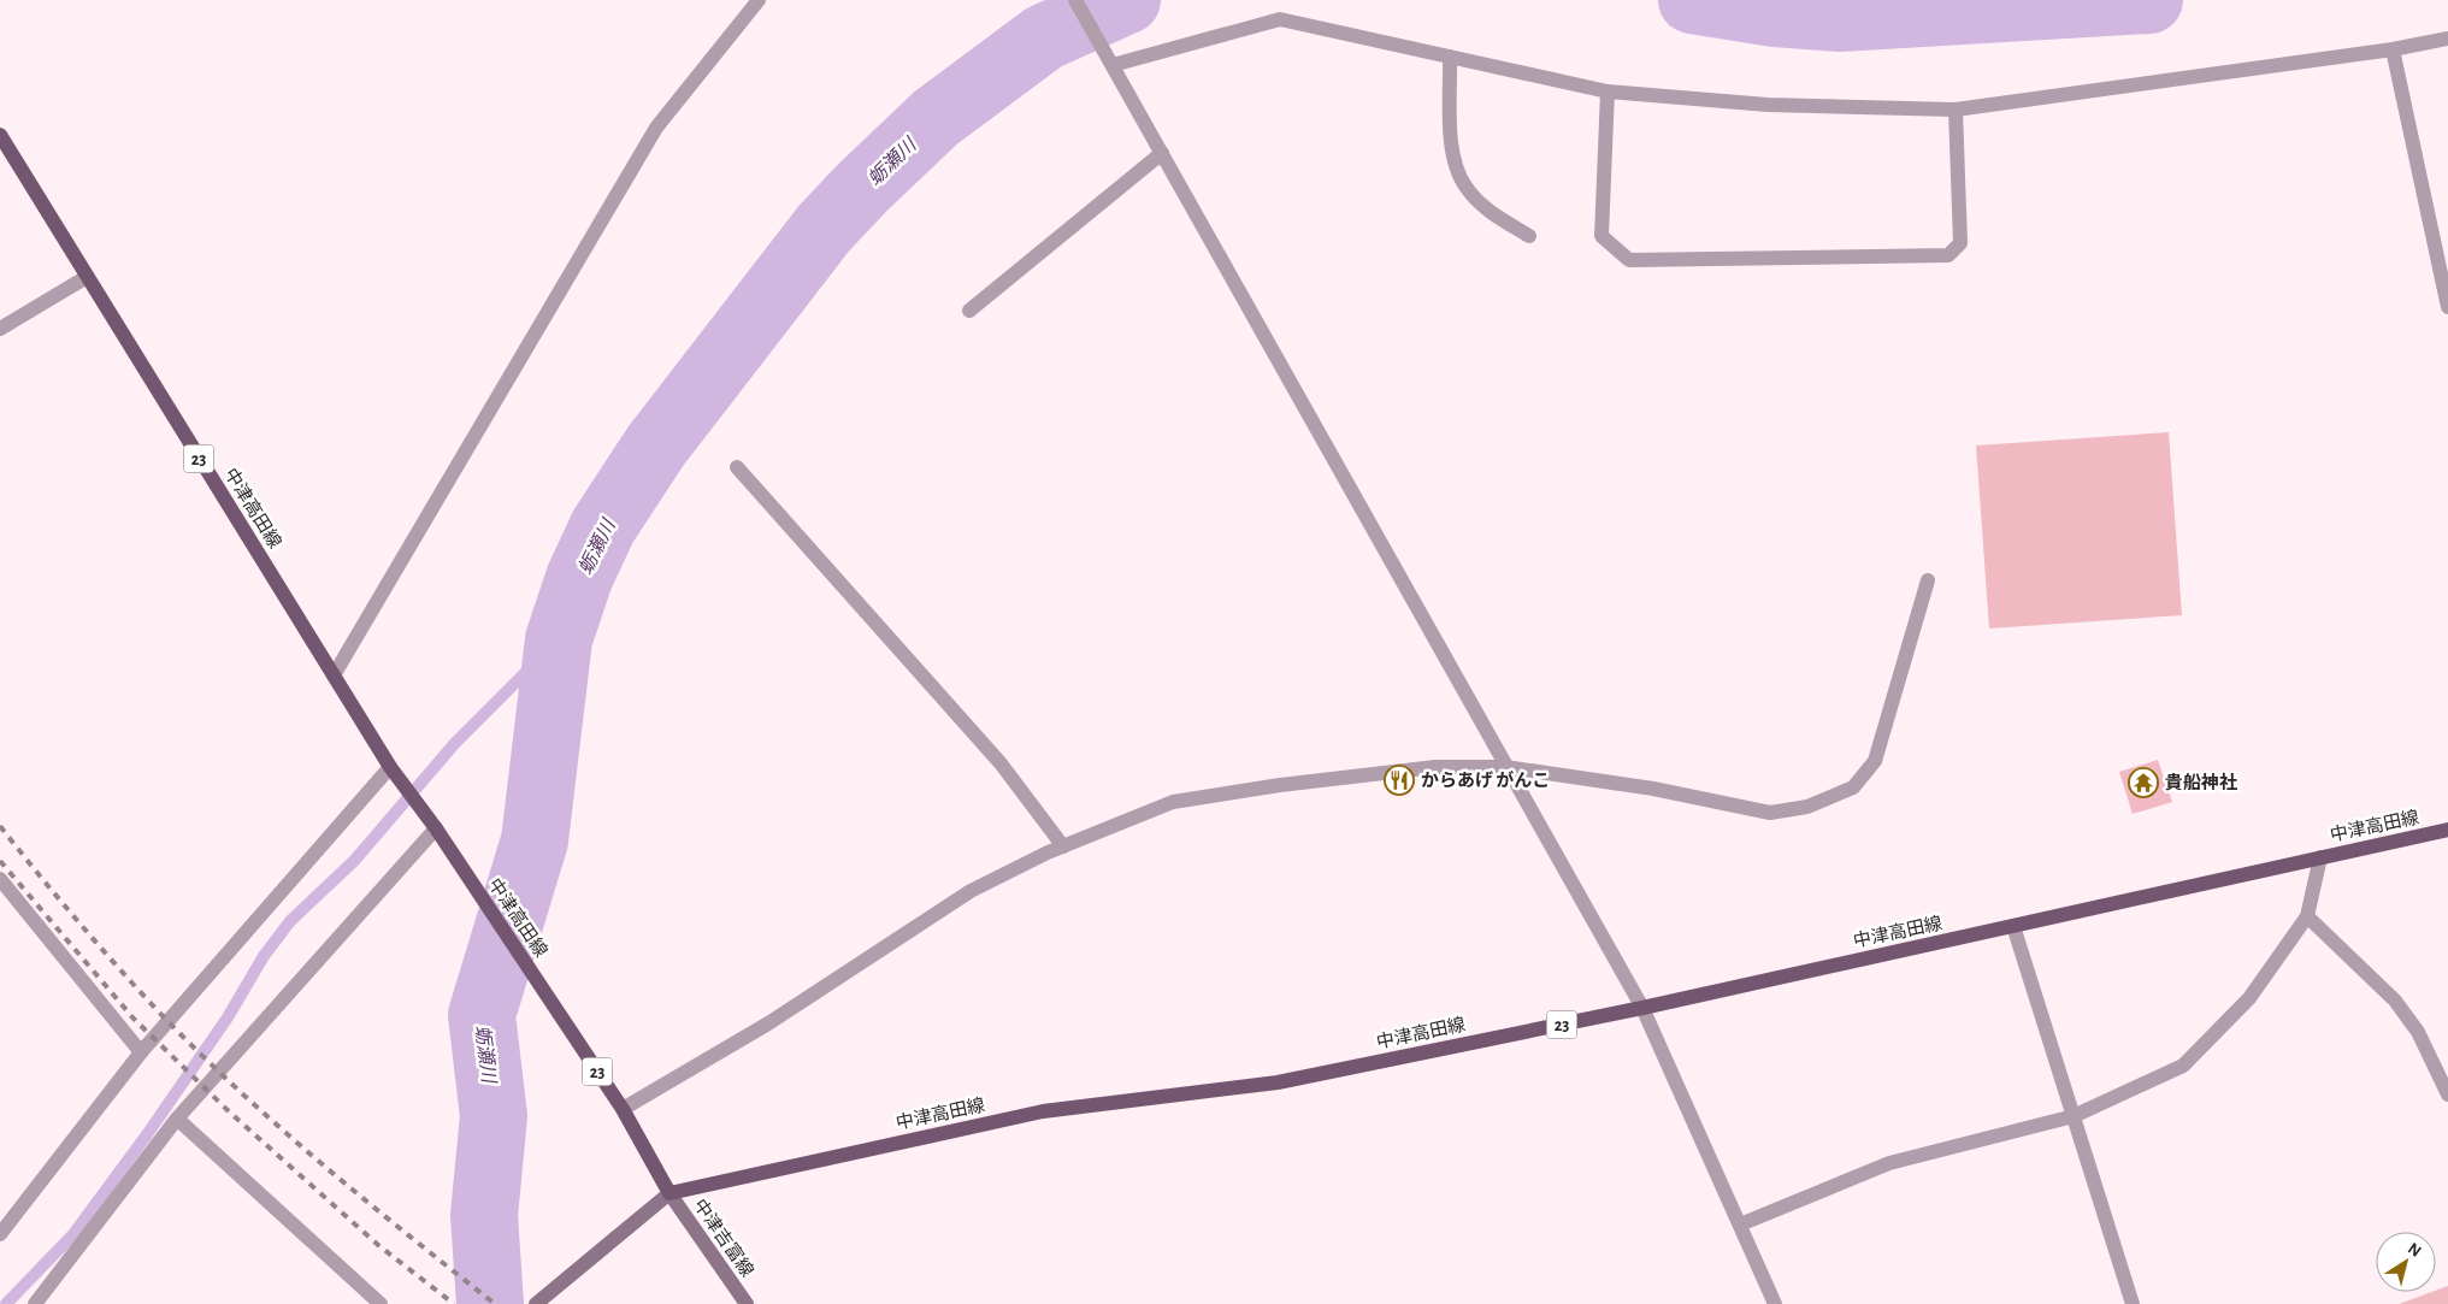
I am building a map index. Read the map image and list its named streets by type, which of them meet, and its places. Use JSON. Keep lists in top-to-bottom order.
{
  "streets": {
    "main road": ["23", "中津高田線"],
    "street": ["中津吉富線"]
  },
  "crossings": [
    ["中津高田線", "中津吉富線"]
  ],
  "water": ["蛎瀬川"],
  "places": {
    "restaurant": ["からあげ がんこ"],
    "temple": ["貴船神社"]
  },
  "north": "top right"
}
